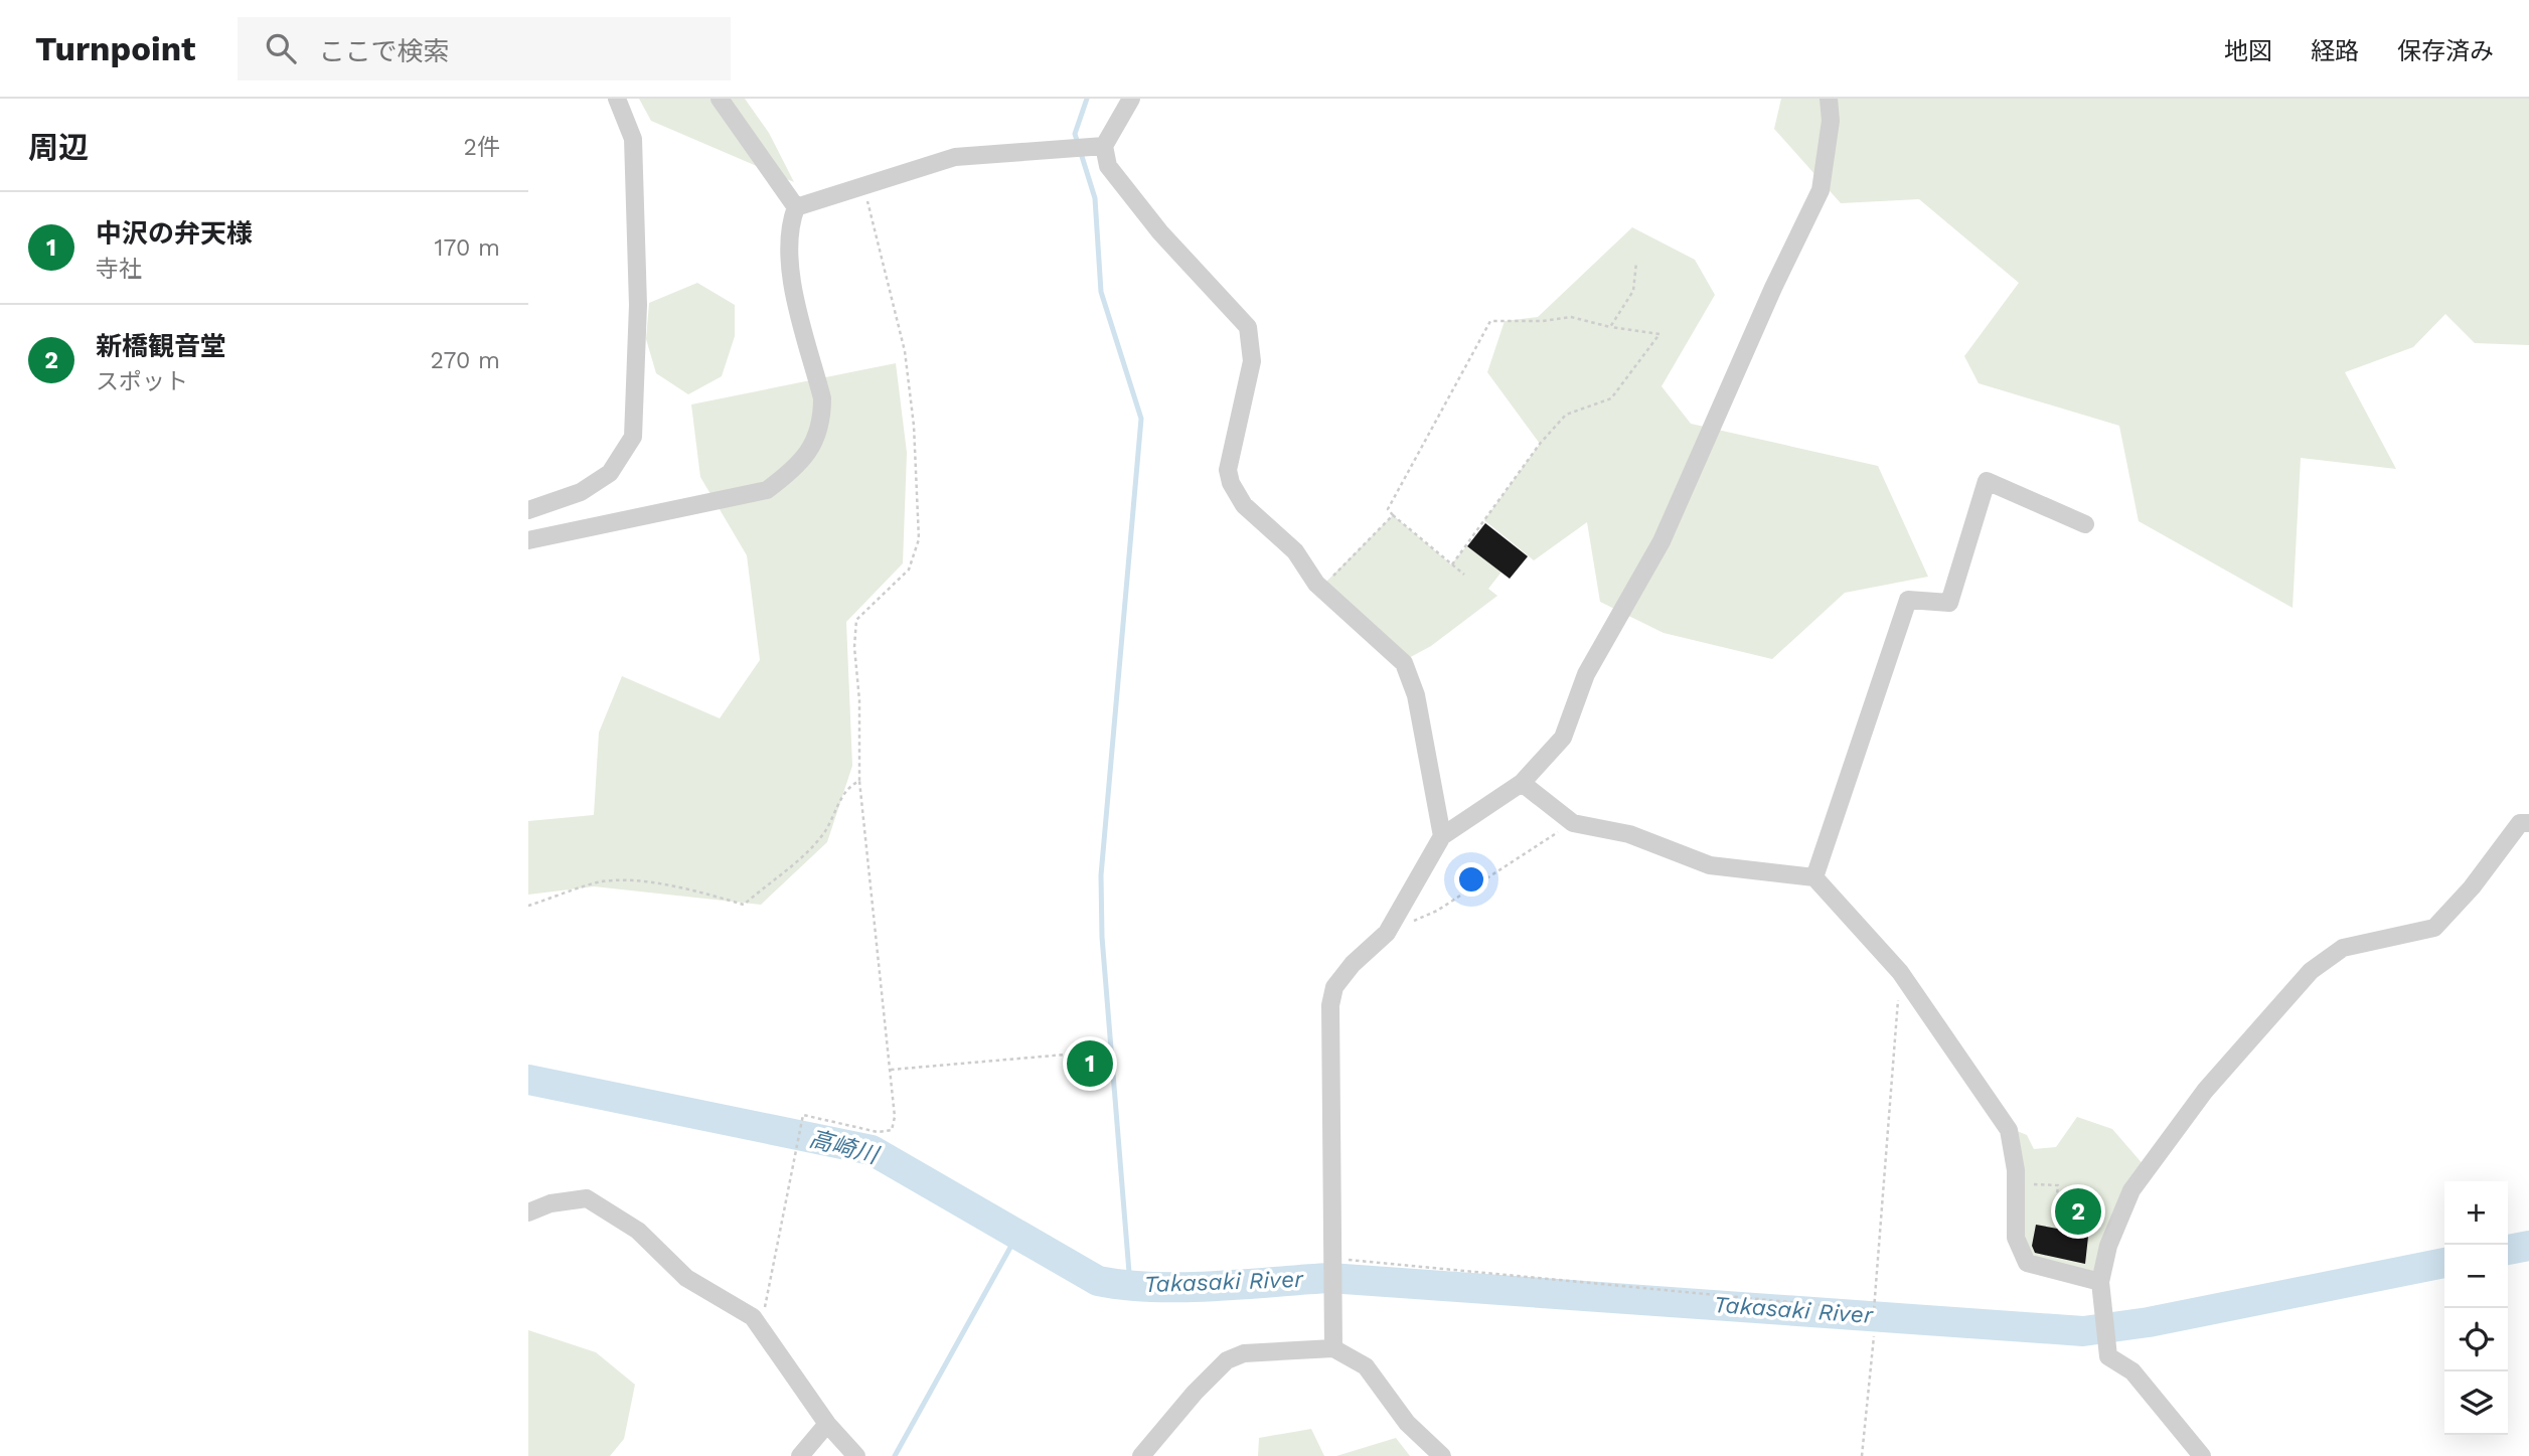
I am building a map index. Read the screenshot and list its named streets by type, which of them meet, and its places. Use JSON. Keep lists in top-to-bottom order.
{
  "water": ["高崎川", "Takasaki River"],
  "page": {
    "header": "Turnpoint",
    "search": "ここで検索",
    "nav": ["地図", "経路", "保存済み"],
    "heading": ["周辺", "2件"],
    "list": [
      {
        "mark": "1",
        "name": "中沢の弁天様",
        "note": "寺社",
        "value": "170 m"
      },
      {
        "mark": "2",
        "name": "新橋観音堂",
        "note": "スポット",
        "value": "270 m"
      }
    ],
    "pins": ["1", "2"],
    "map_buttons": ["+", "−"]
  }
}
